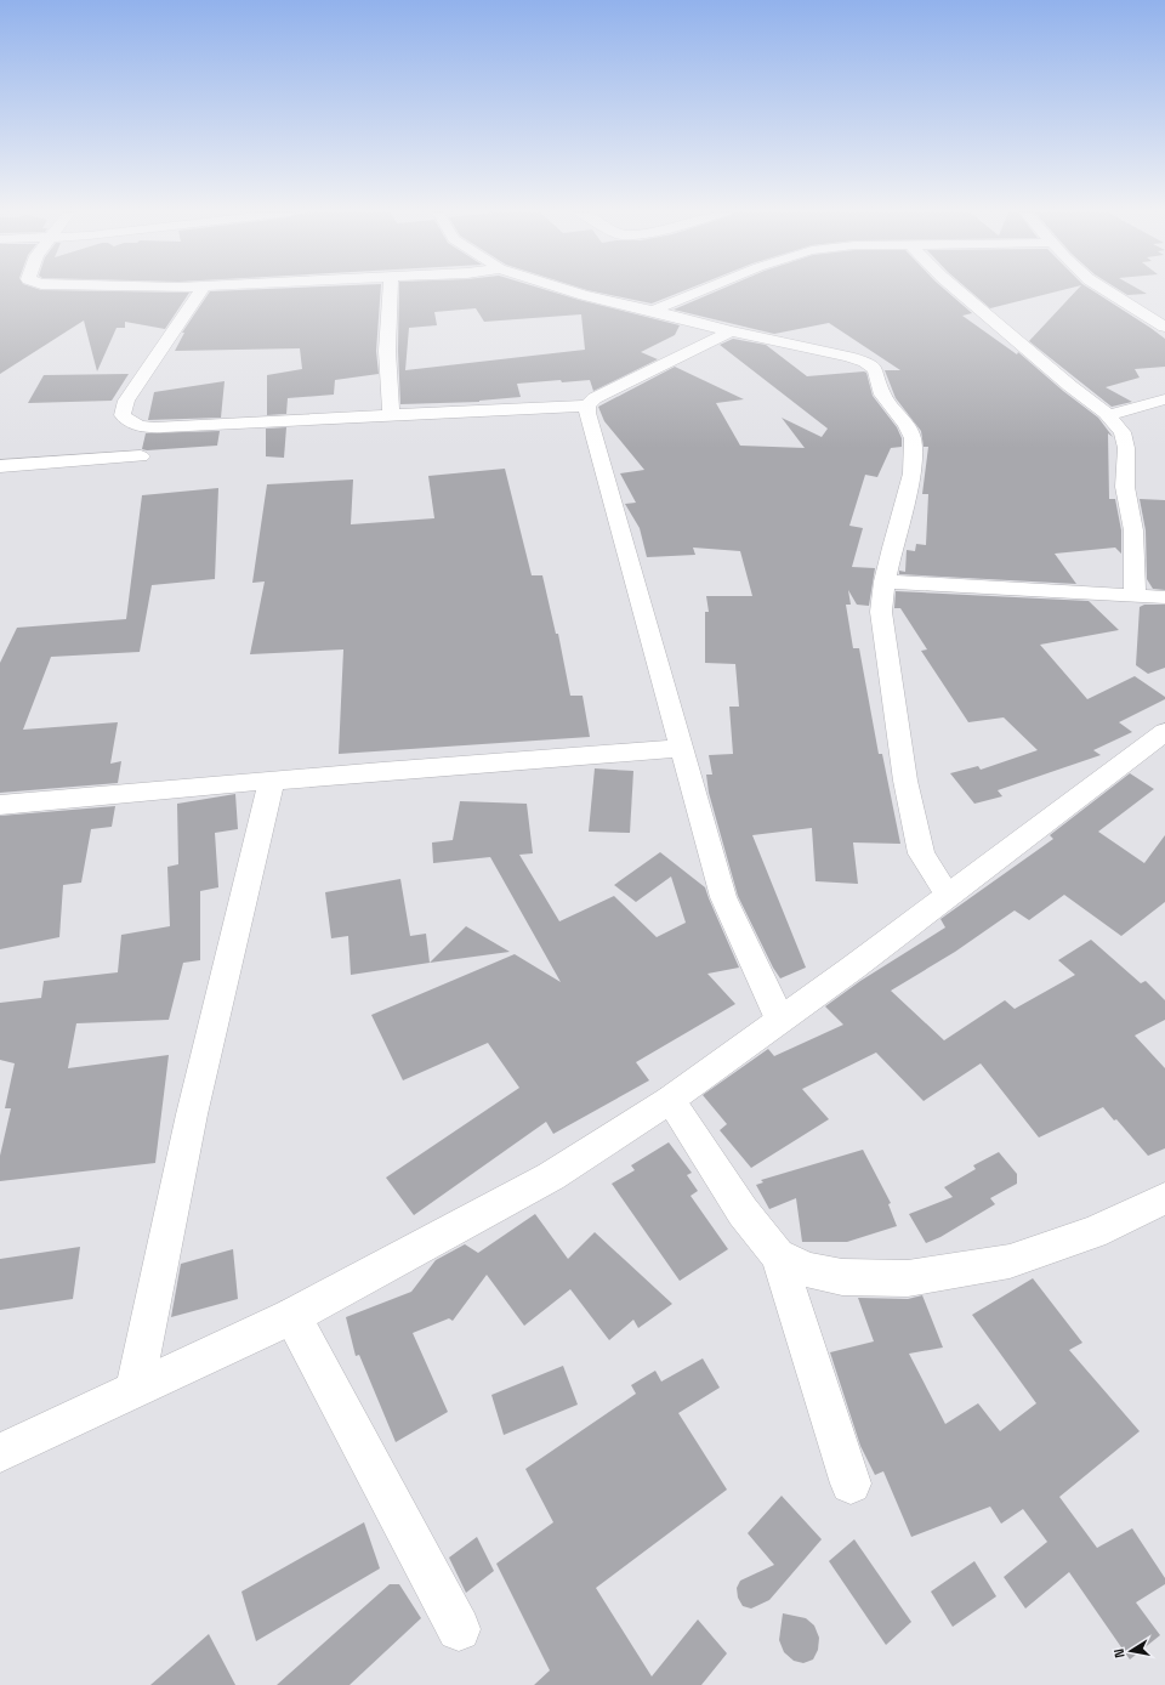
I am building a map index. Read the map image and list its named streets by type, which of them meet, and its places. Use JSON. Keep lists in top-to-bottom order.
{
  "north": "left"
}
